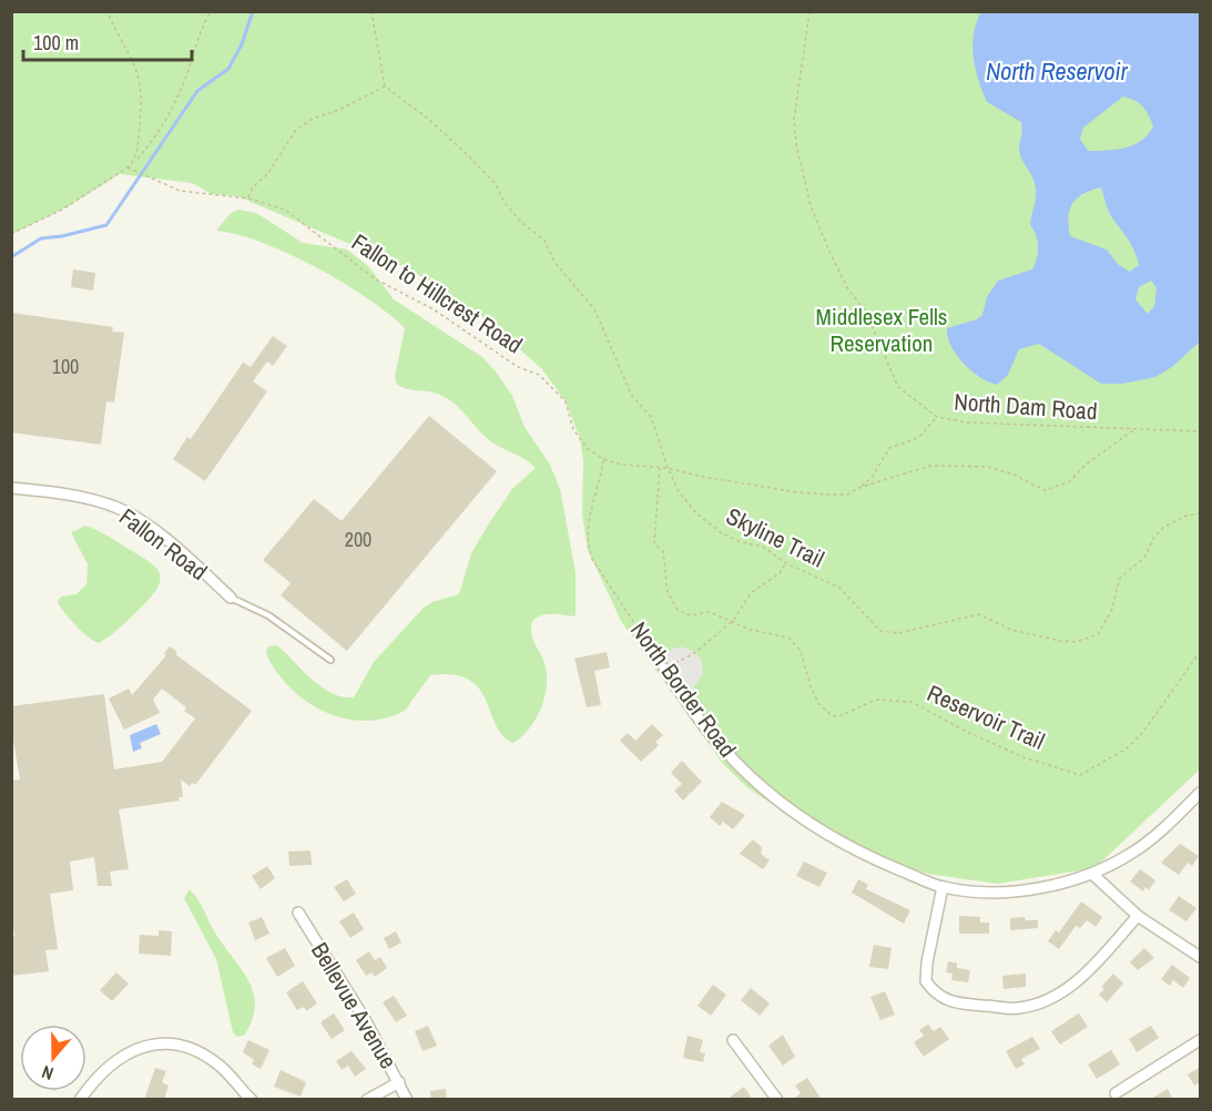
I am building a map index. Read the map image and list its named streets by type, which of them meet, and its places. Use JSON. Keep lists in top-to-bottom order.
{
  "streets": {
    "street": ["Fallon Road", "North Border Road", "Bellevue Avenue"],
    "path": [
      "Fallon to Hillcrest Road",
      "North Dam Road",
      "Skyline Trail",
      "Reservoir Trail"
    ]
  },
  "crossings": [
    ["Fallon to Hillcrest Road", "North Border Road"]
  ],
  "water": ["North Reservoir"],
  "parks": ["Middlesex Fells Reservation"],
  "house_numbers": ["100", "200"],
  "scale_bar": "100 m",
  "north": "bottom"
}
